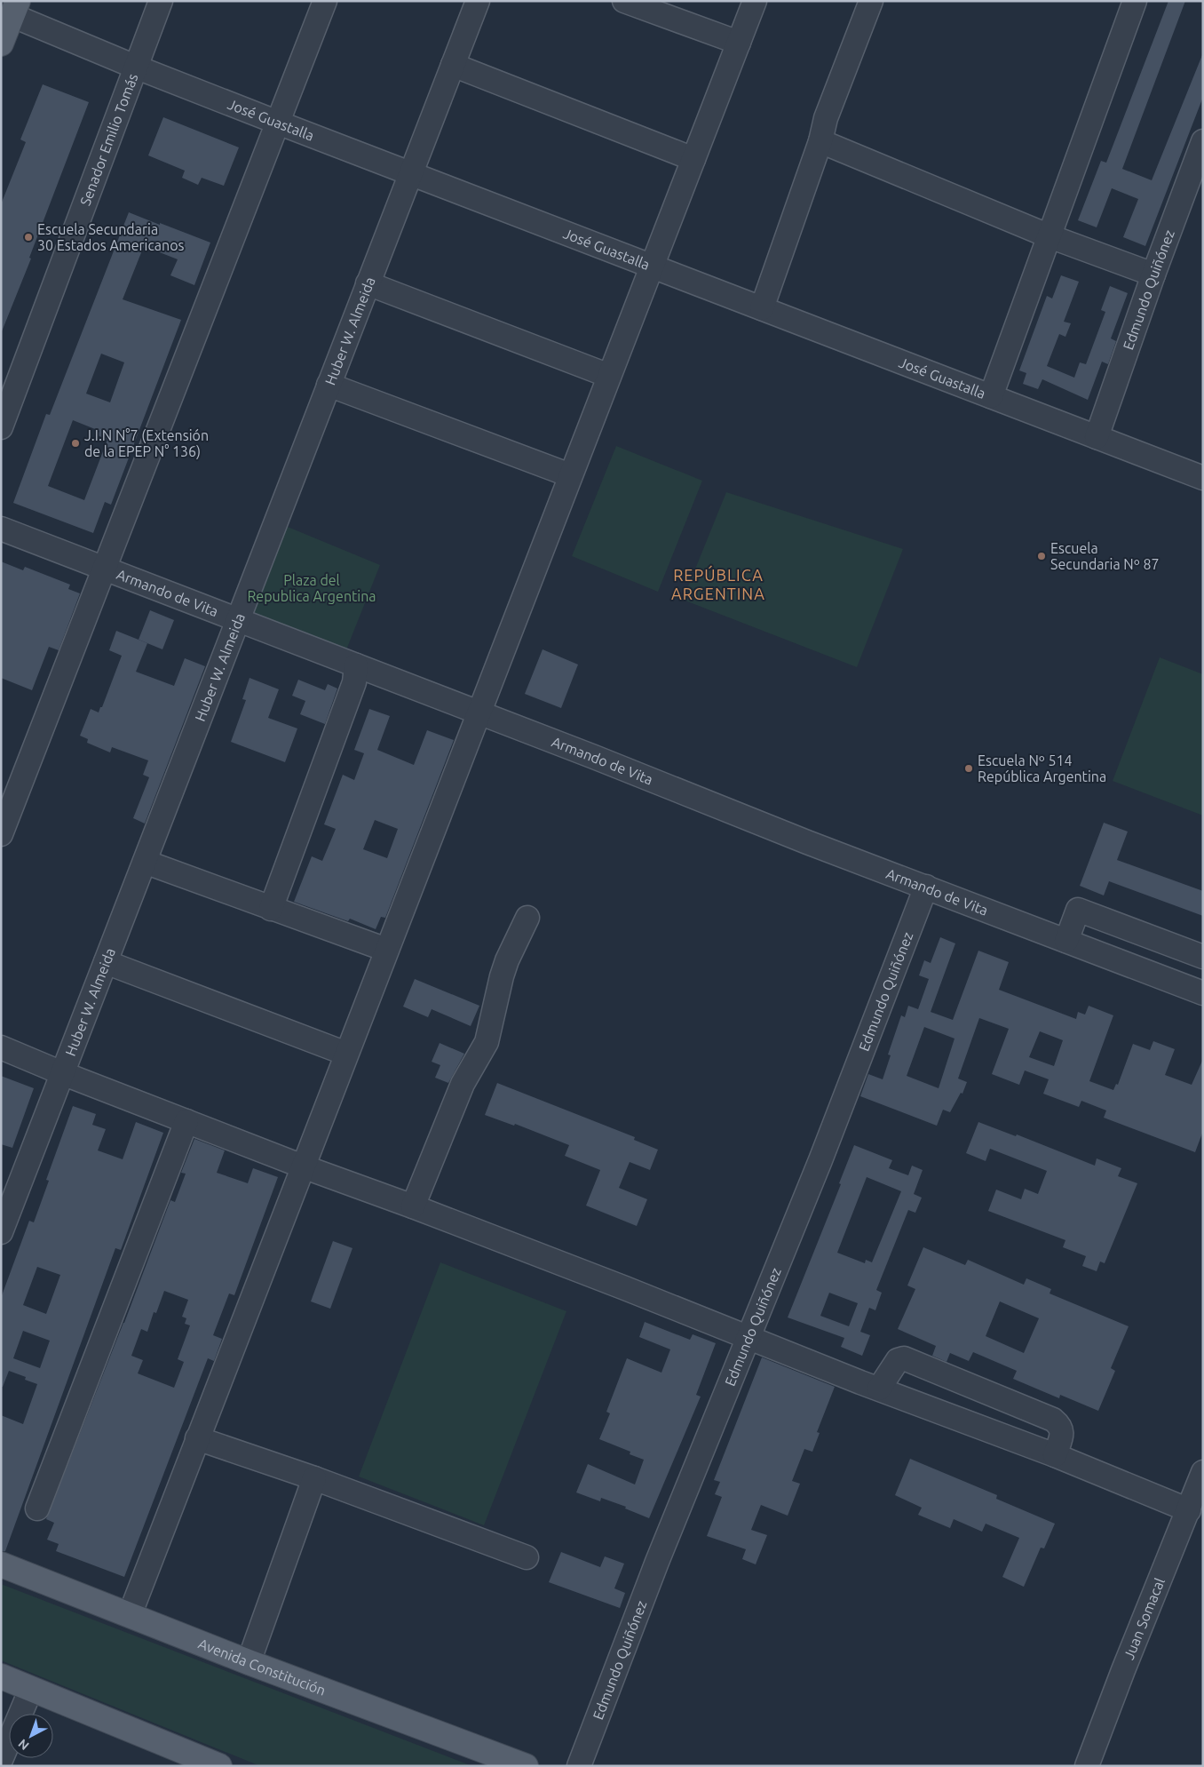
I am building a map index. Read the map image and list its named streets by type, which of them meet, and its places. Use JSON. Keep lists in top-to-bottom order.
{
  "streets": {
    "main road": ["Avenida Constitución"],
    "street": [
      "José Guastalla",
      "Senador Emilio Tomás",
      "Edmundo Quiñónez",
      "Huber W. Almeida",
      "Armando de Vita",
      "Juan Somacal"
    ]
  },
  "crossings": [
    ["José Guastalla", "Senador Emilio Tomás"],
    ["José Guastalla", "Edmundo Quiñónez"],
    ["José Guastalla", "Huber W. Almeida"],
    ["Edmundo Quiñónez", "Armando de Vita"],
    ["Huber W. Almeida", "Armando de Vita"]
  ],
  "districts": ["REPÚBLICA ARGENTINA"],
  "parks": ["Plaza del Republica Argentina"],
  "places": [
    "Escuela Secundaria 30 Estados Americanos",
    "J.I.N N°7 (Extensión de la EPEP N° 136)",
    "Escuela Secundaria Nº 87",
    "Escuela Nº 514 República Argentina"
  ],
  "north": "bottom left"
}
